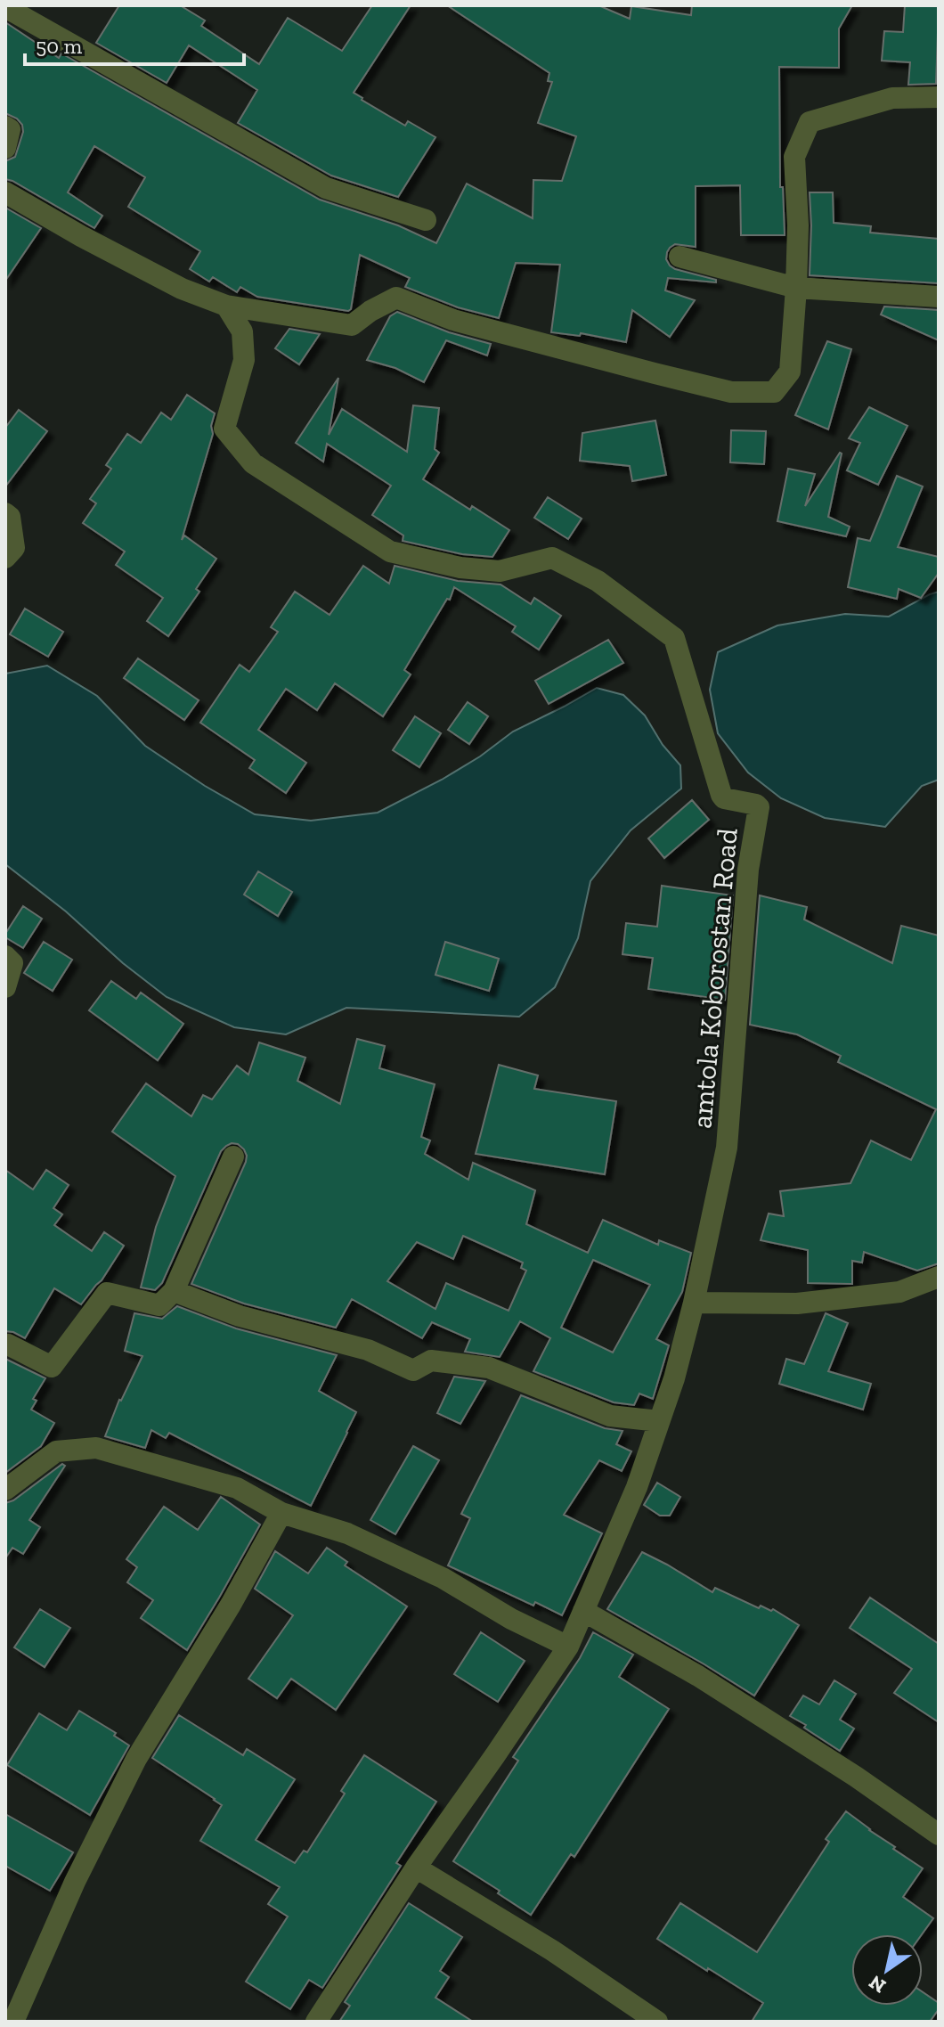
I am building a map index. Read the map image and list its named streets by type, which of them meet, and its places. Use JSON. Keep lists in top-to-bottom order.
{
  "streets": {
    "street": ["amtola Koborostan Road"]
  },
  "scale_bar": "50 m",
  "north": "bottom left"
}
